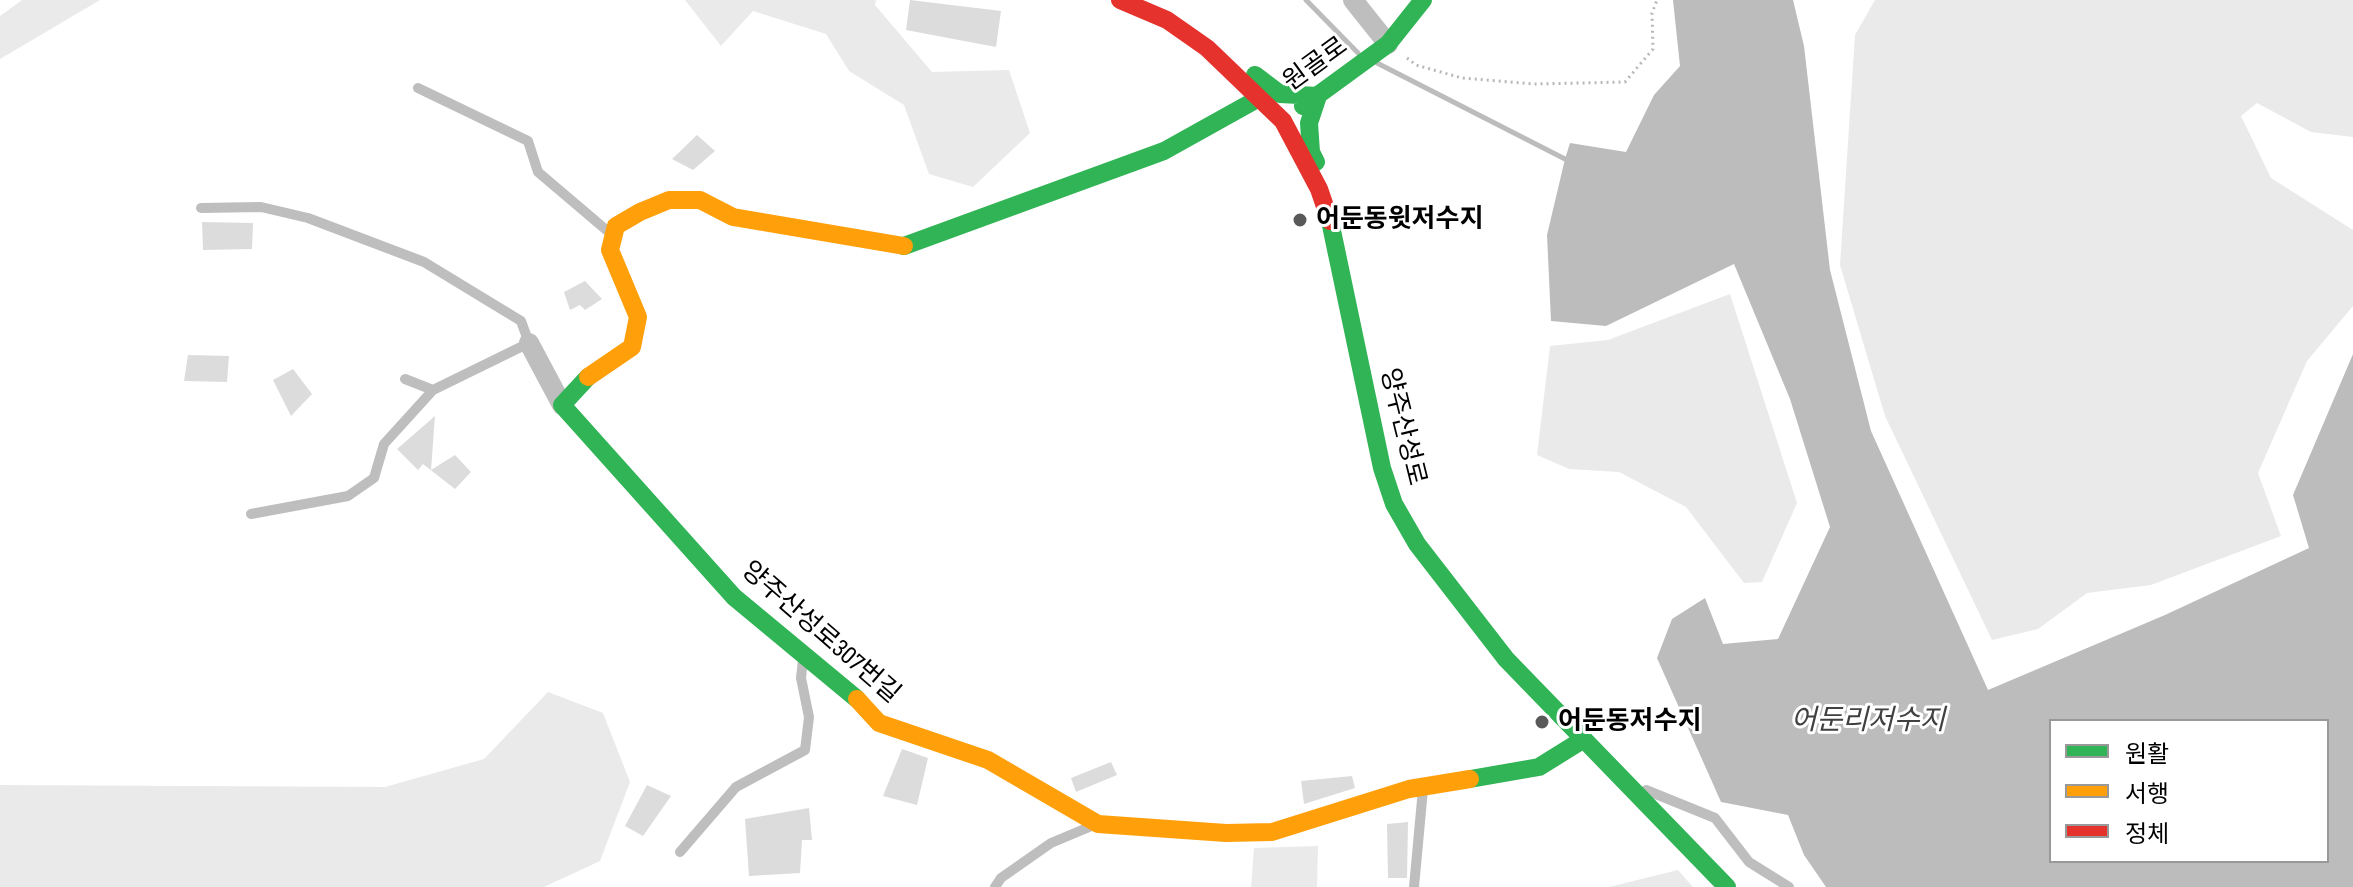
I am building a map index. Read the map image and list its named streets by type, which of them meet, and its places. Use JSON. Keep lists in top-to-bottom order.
{
  "streets": {
    "street": ["원골로", "양주산성로", "양주산성로307번길"]
  },
  "crossings": [
    ["원골로", "양주산성로"],
    ["양주산성로", "양주산성로307번길"]
  ],
  "water": ["어둔리저수지"],
  "places": ["어둔동윗저수지", "어둔동저수지"],
  "legend": ["원활", "서행", "정체"]
}
